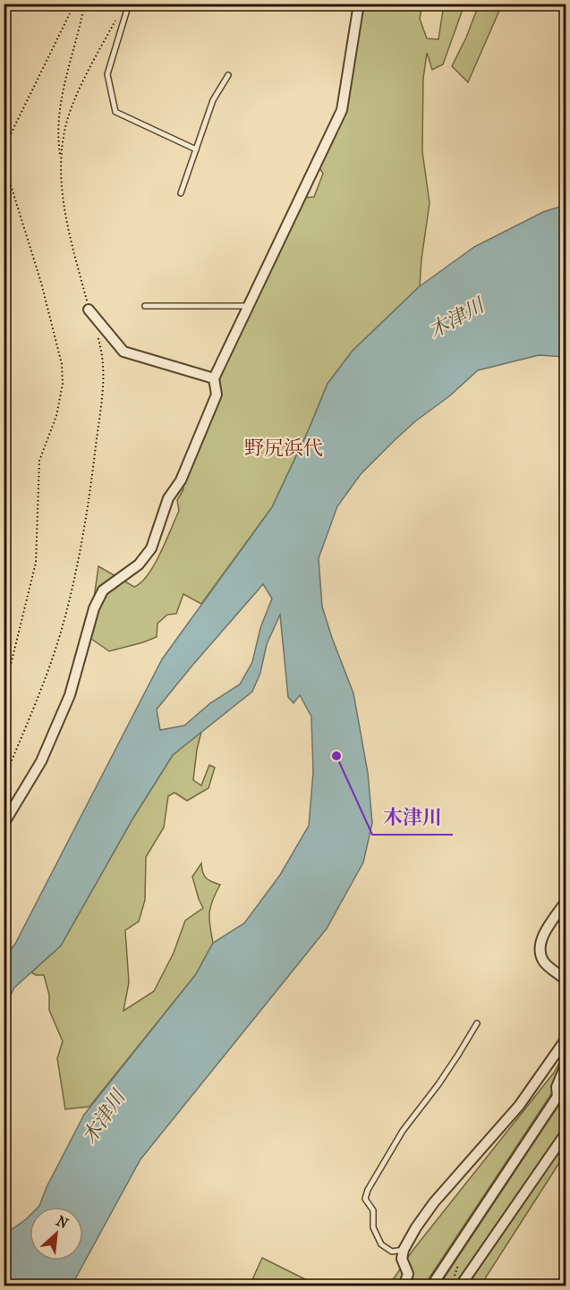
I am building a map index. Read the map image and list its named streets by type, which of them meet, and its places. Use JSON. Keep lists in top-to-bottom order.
{
  "districts": ["野尻浜代"],
  "water": ["木津川"],
  "places": ["木津川"],
  "north": "top right"
}
